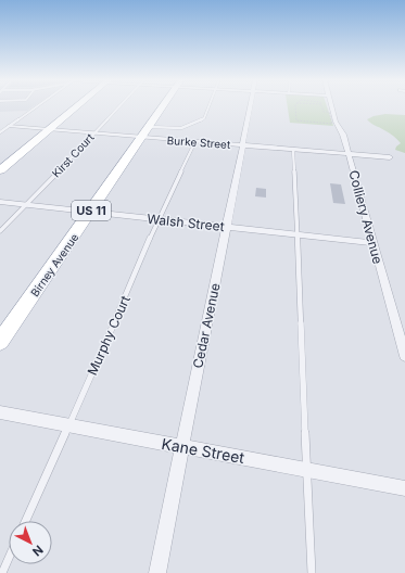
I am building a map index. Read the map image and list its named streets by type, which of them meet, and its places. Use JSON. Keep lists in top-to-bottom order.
{
  "streets": {
    "main road": ["US 11", "Birney Avenue"],
    "street": [
      "Burke Street",
      "Colliery Avenue",
      "Walsh Street",
      "Cedar Avenue",
      "Kane Street"
    ],
    "lane": ["Kirst Court", "Murphy Court"]
  },
  "crossings": [
    ["Burke Street", "Kirst Court"],
    ["Burke Street", "Colliery Avenue"],
    ["Burke Street", "Birney Avenue"],
    ["Burke Street", "Cedar Avenue"],
    ["Burke Street", "Murphy Court"],
    ["Kirst Court", "Walsh Street"],
    ["Colliery Avenue", "Walsh Street"],
    ["Walsh Street", "Birney Avenue"],
    ["Walsh Street", "Cedar Avenue"],
    ["Walsh Street", "Murphy Court"],
    ["Cedar Avenue", "Kane Street"],
    ["Murphy Court", "Kane Street"]
  ],
  "north": "bottom right"
}
